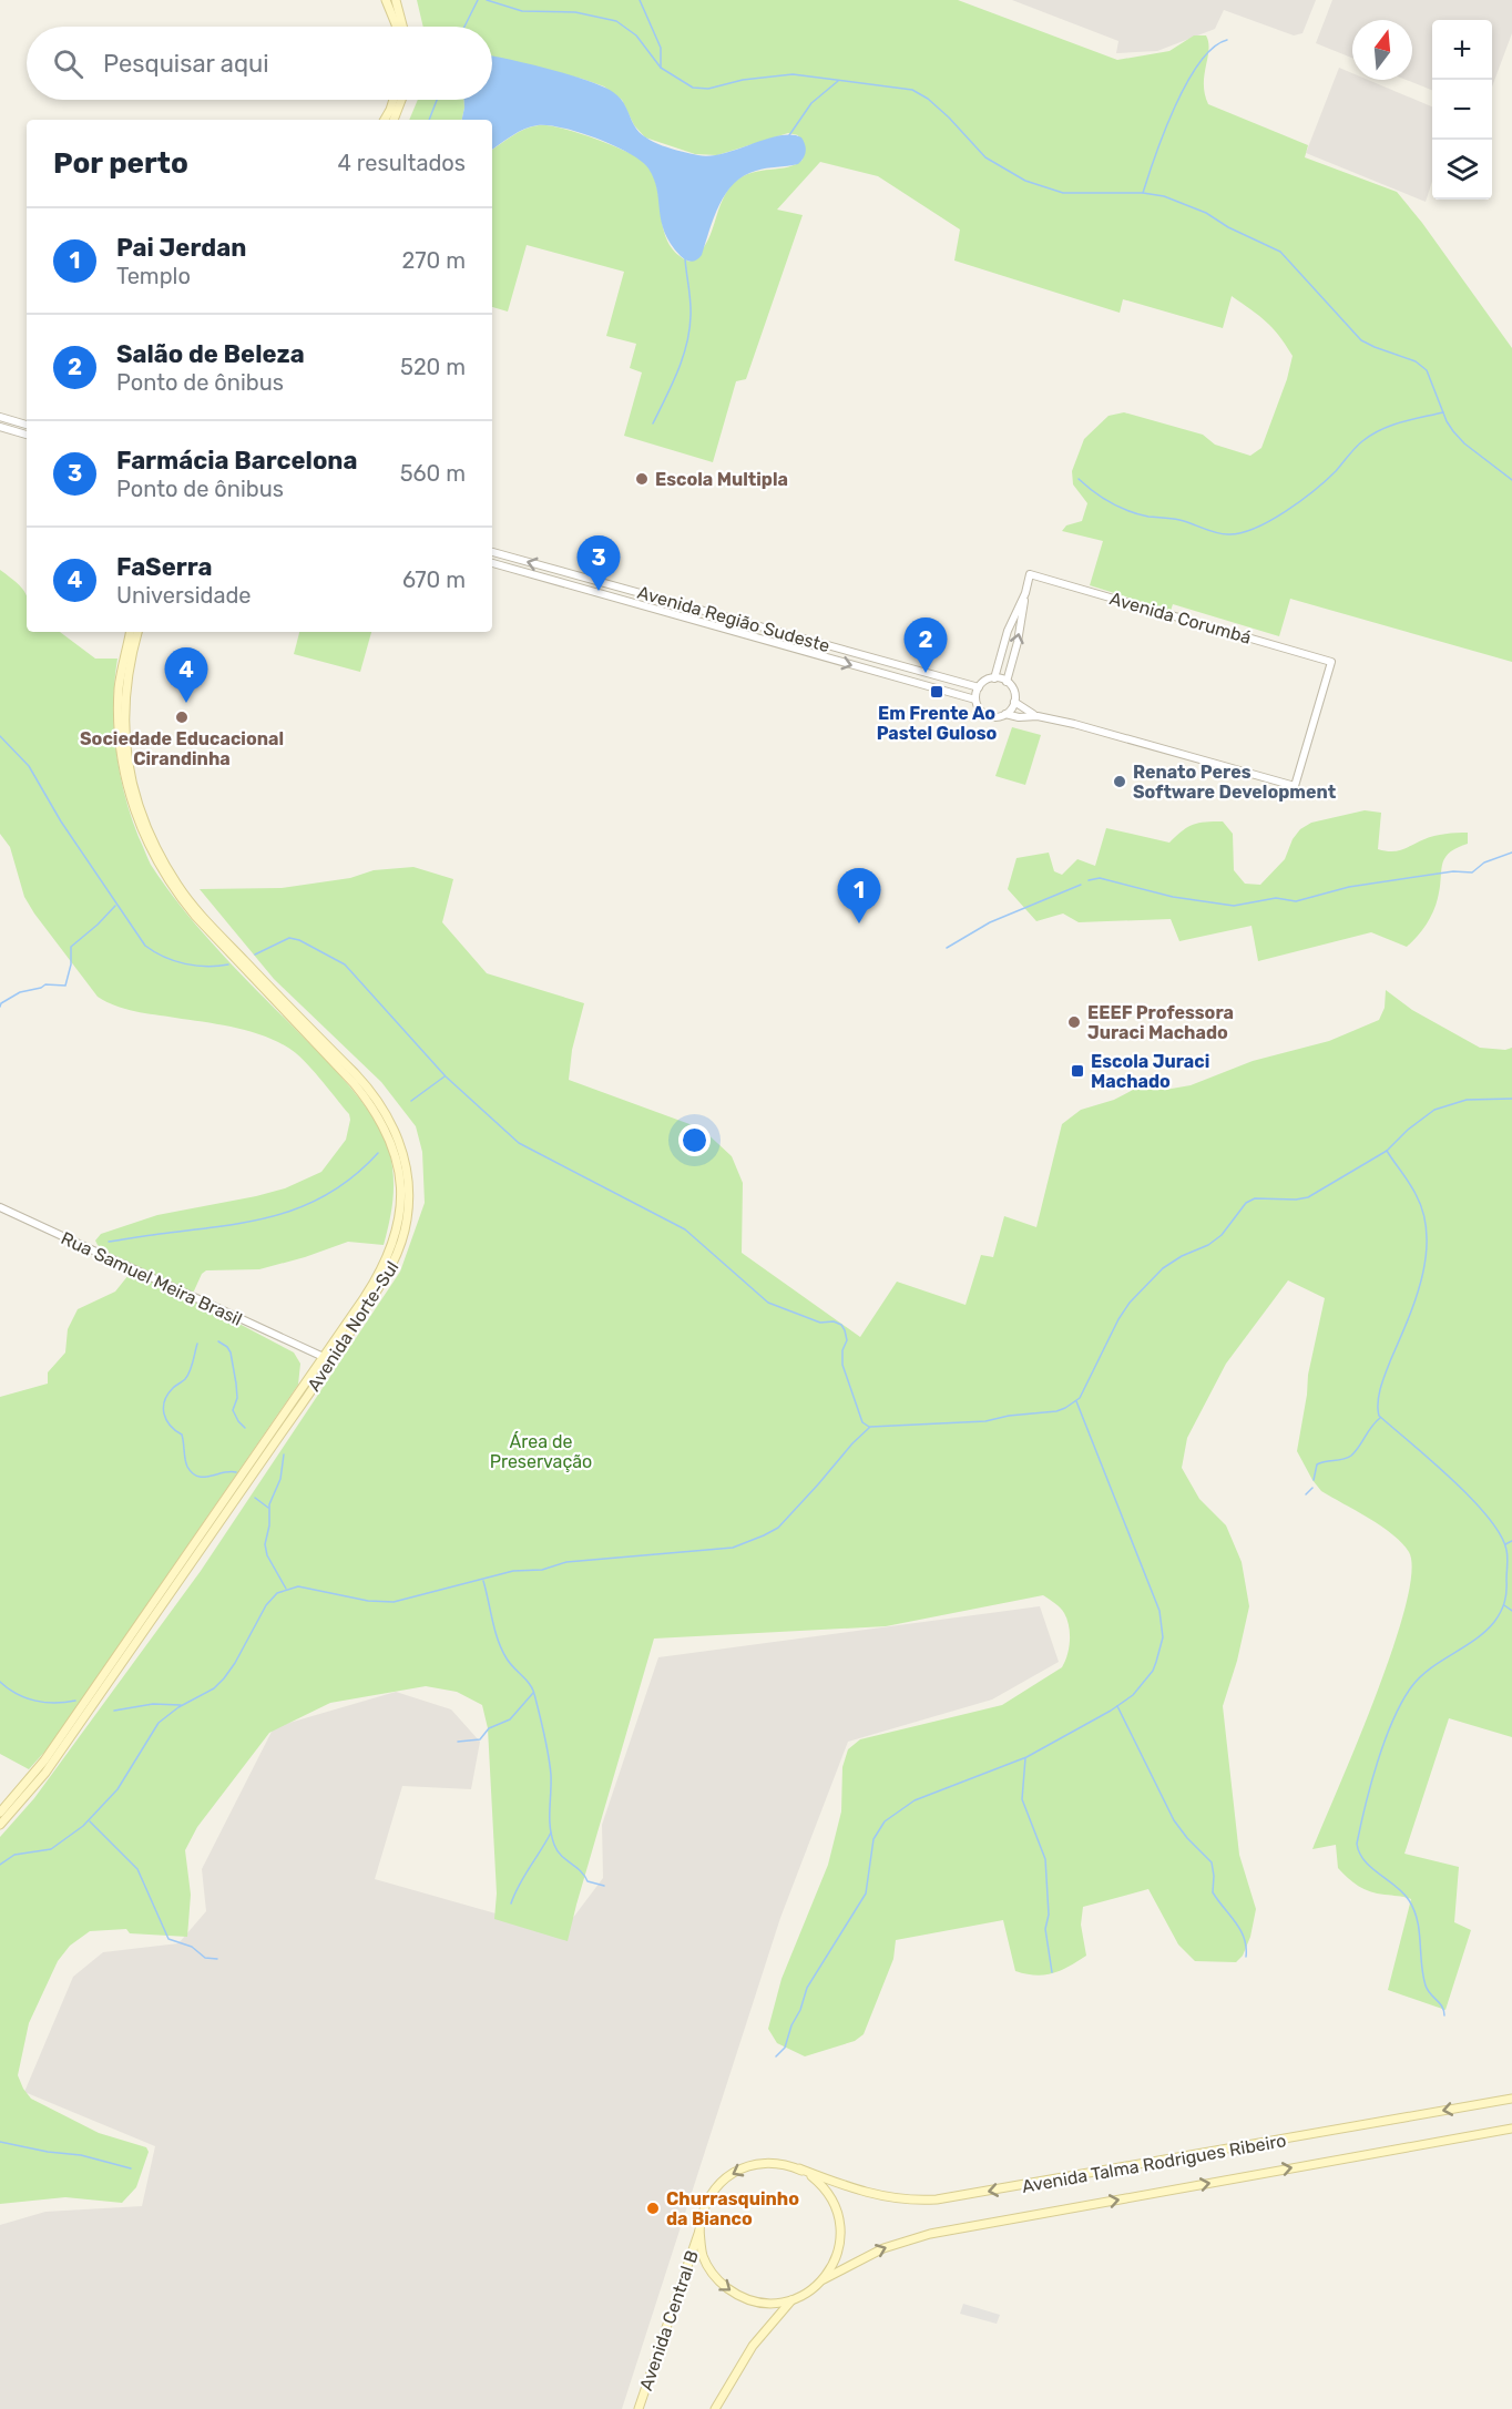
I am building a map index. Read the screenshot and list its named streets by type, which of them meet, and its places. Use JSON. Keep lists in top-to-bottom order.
{
  "streets": {
    "main road": ["Avenida Norte-Sul", "Avenida Talma Rodrigues Ribeiro", "Avenida Central B"],
    "street": ["Avenida Corumbá", "Avenida Região Sudeste", "Rua Samuel Meira Brasil"]
  },
  "crossings": [
    ["Rua Samuel Meira Brasil", "Avenida Norte-Sul"],
    ["Avenida Talma Rodrigues Ribeiro", "Avenida Central B"]
  ],
  "parks": ["Área de Preservação"],
  "places": {
    "other": [
      "Escola Multipla",
      "Sociedade Educacional Cirandinha",
      "Renato Peres Software Development",
      "EEEF Professora Juraci Machado",
      "Churrasquinho da Bianco"
    ],
    "transit": ["Em Frente Ao Pastel Guloso", "Escola Juraci Machado"]
  },
  "north": "top",
  "page": {
    "map_buttons": ["+", "−"],
    "search": "Pesquisar aqui",
    "heading": ["Por perto", "4 resultados"],
    "list": [
      {
        "mark": "1",
        "name": "Pai Jerdan",
        "note": "Templo",
        "value": "270 m"
      },
      {
        "mark": "2",
        "name": "Salão de Beleza",
        "note": "Ponto de ônibus",
        "value": "520 m"
      },
      {
        "mark": "3",
        "name": "Farmácia Barcelona",
        "note": "Ponto de ônibus",
        "value": "560 m"
      },
      {
        "mark": "4",
        "name": "FaSerra",
        "note": "Universidade",
        "value": "670 m"
      }
    ],
    "pins": [
      "3",
      "2",
      "4",
      "1"
    ]
  }
}
